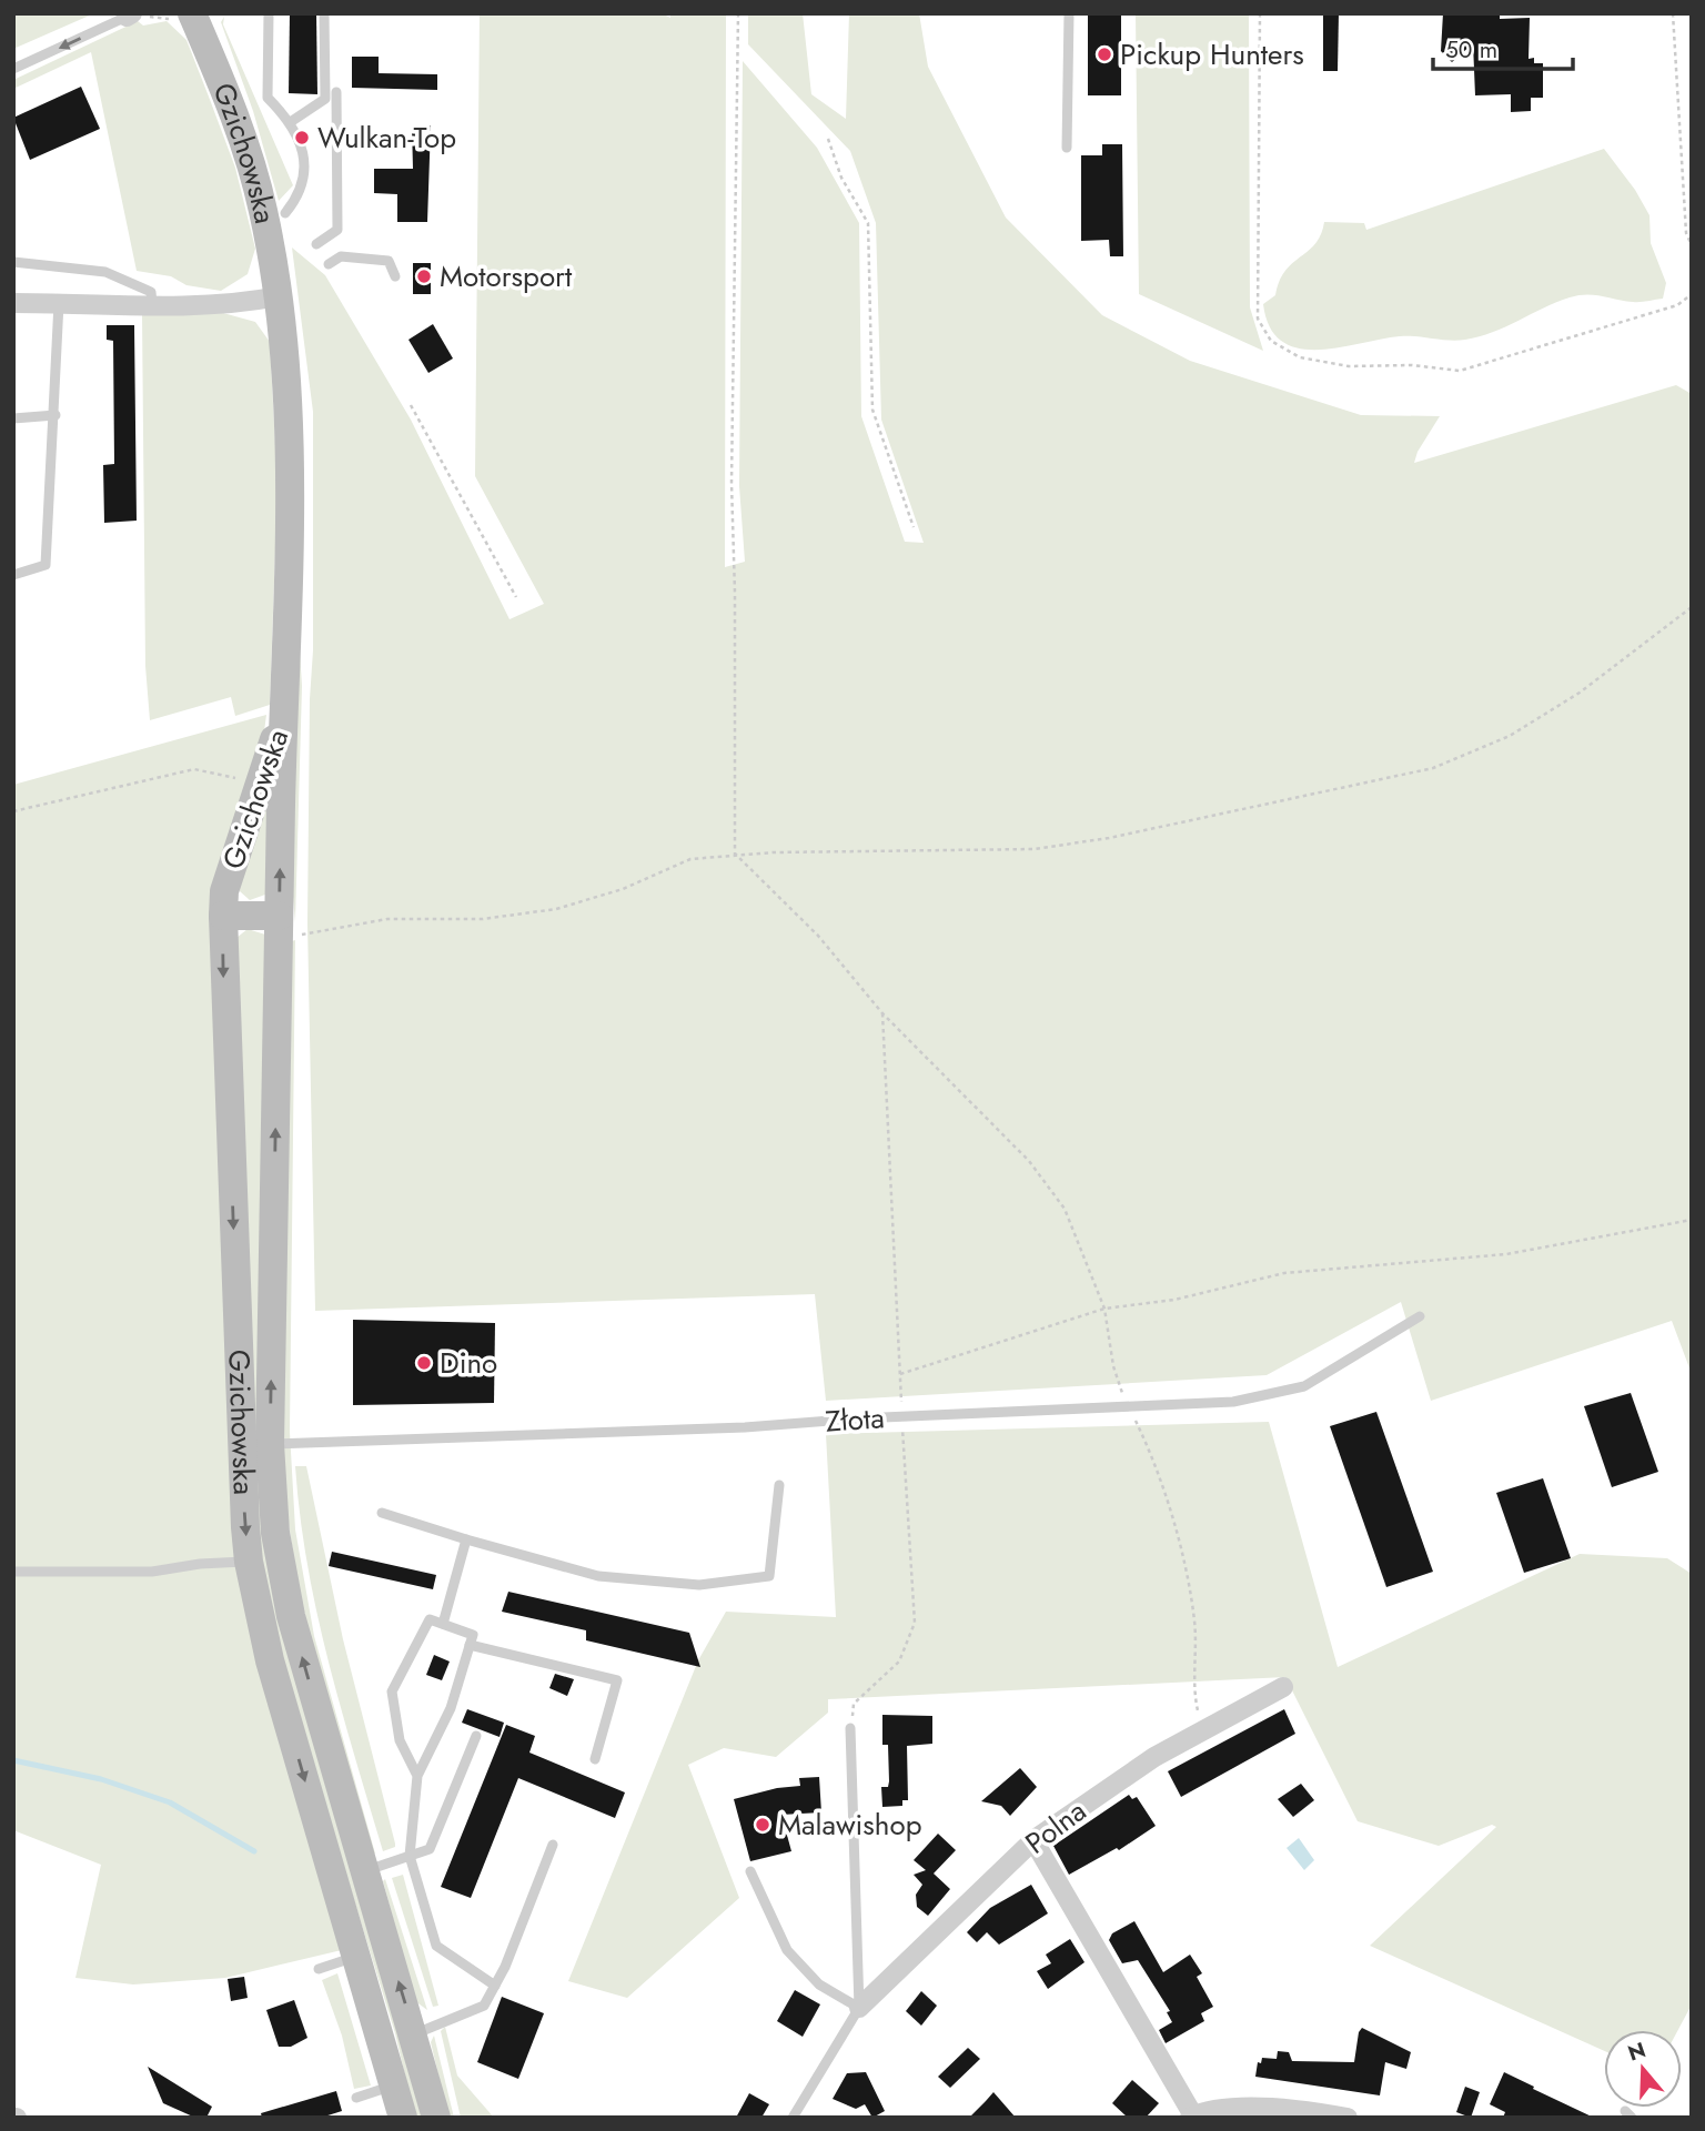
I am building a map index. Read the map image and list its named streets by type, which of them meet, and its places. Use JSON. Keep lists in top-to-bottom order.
{
  "streets": {
    "street": ["Gzichowska", "Polna"],
    "lane": ["Złota"]
  },
  "crossings": [
    ["Gzichowska", "Złota"]
  ],
  "places": [
    "Pickup Hunters",
    "Wulkan-Top",
    "Motorsport",
    "Dino",
    "Malawishop"
  ],
  "scale_bar": "50 m",
  "north": "top"
}
